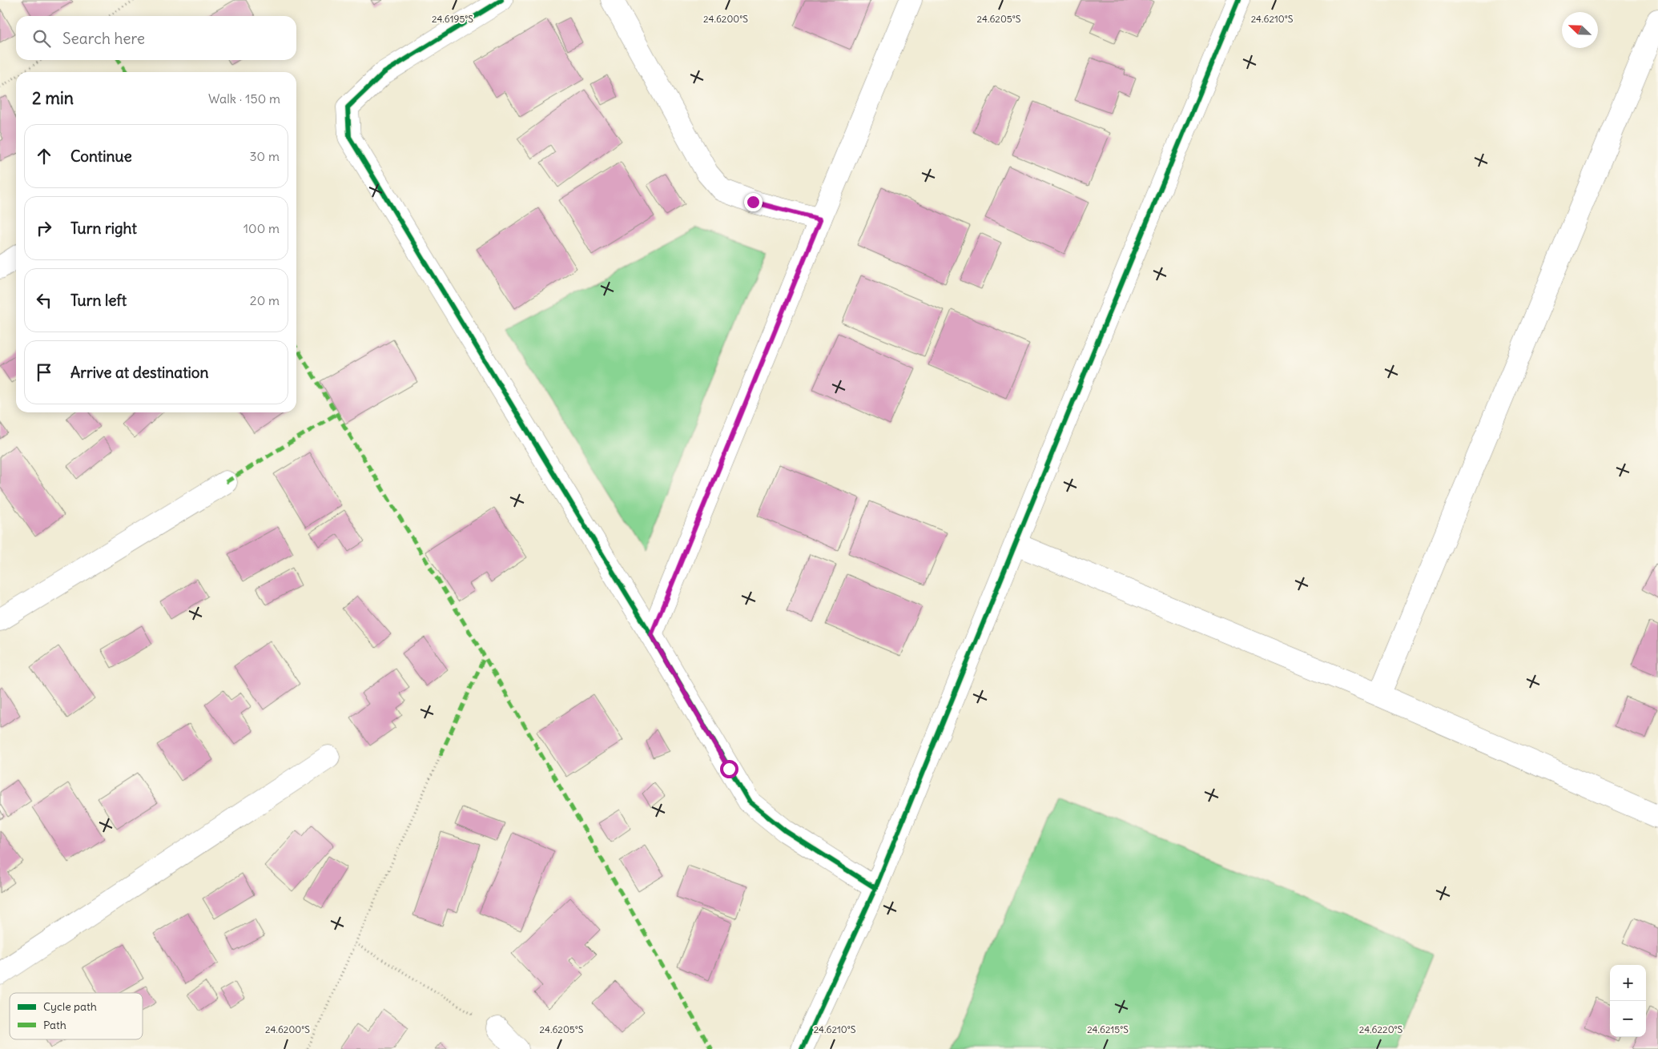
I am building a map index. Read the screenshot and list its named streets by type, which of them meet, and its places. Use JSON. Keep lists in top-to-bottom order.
{
  "legend": ["Cycle path", "Path"],
  "north": "top left",
  "page": {
    "search": "Search here",
    "heading": ["2 min", "Walk · 150 m"],
    "list": [
      ["Continue", "30 m"],
      ["Turn right", "100 m"],
      ["Turn left", "20 m"],
      "Arrive at destination"
    ],
    "map_buttons": ["+", "−"]
  },
  "coordinates": [
    "24.6195°S",
    "24.6200°S",
    "24.6205°S",
    "24.6210°S",
    "24.6215°S",
    "24.6220°S"
  ]
}
